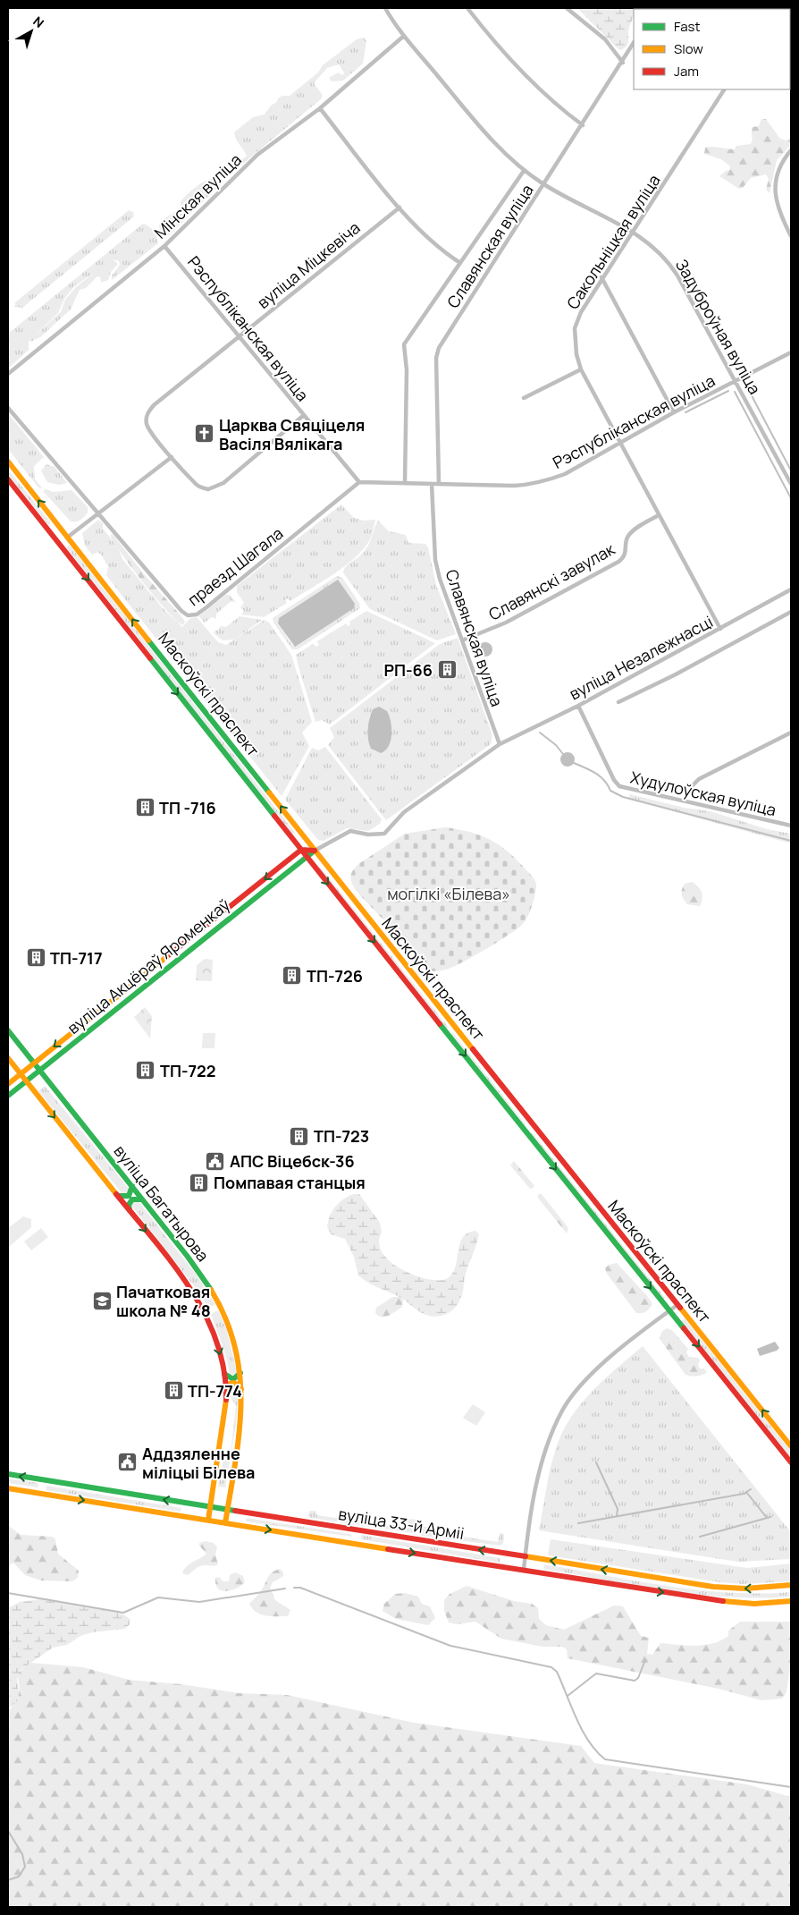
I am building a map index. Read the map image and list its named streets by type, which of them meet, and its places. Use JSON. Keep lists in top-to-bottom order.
{
  "streets": {
    "main road": [
      "Маскоўскі праспект",
      "вуліца Акцёраў Яроменкаў",
      "вуліца Багатырова",
      "вуліца 33-й Арміі"
    ],
    "street": [
      "Мінская вуліца",
      "Сакольніцкая вуліца",
      "Славянская вуліца",
      "вуліца Міцкевіча",
      "Задуброўная вуліца",
      "Рэспубліканская вуліца",
      "праезд Шагала",
      "Славянскі завулак",
      "вуліца Незалежнасці",
      "Худулоўская вуліца"
    ]
  },
  "crossings": [
    ["Мінская вуліца", "Задуброўная вуліца"],
    ["Мінская вуліца", "Рэспубліканская вуліца"],
    ["Сакольніцкая вуліца", "Задуброўная вуліца"],
    ["Сакольніцкая вуліца", "Рэспубліканская вуліца"],
    ["Сакольніцкая вуліца", "Славянскі завулак"],
    ["Сакольніцкая вуліца", "вуліца Незалежнасці"],
    ["Славянская вуліца", "Задуброўная вуліца"],
    ["Славянская вуліца", "Рэспубліканская вуліца"],
    ["Славянская вуліца", "Славянскі завулак"],
    ["Славянская вуліца", "вуліца Незалежнасці"],
    ["вуліца Міцкевіча", "Рэспубліканская вуліца"],
    ["Задуброўная вуліца", "Рэспубліканская вуліца"],
    ["Рэспубліканская вуліца", "праезд Шагала"],
    ["вуліца Незалежнасці", "Маскоўскі праспект"],
    ["вуліца Незалежнасці", "Худулоўская вуліца"],
    ["вуліца Незалежнасці", "вуліца Акцёраў Яроменкаў"],
    ["Маскоўскі праспект", "вуліца Акцёраў Яроменкаў"],
    ["вуліца Акцёраў Яроменкаў", "вуліца Багатырова"],
    ["вуліца Багатырова", "вуліца 33-й Арміі"]
  ],
  "parks": ["могілкі «Білева»"],
  "places": {
    "church": ["Царква Свяціцеля Васіля Вялікага"],
    "building": [
      "РП-66",
      "ТП -716",
      "ТП-717",
      "ТП-726",
      "ТП-722",
      "ТП-723",
      "Помпавая станцыя",
      "ТП-774"
    ],
    "public building": ["АПС Віцебск-36", "Аддзяленне міліцыі Білева"],
    "school or university": ["Пачатковая школа № 48"]
  },
  "legend": ["Fast", "Slow", "Jam"],
  "north": "top right"
}
